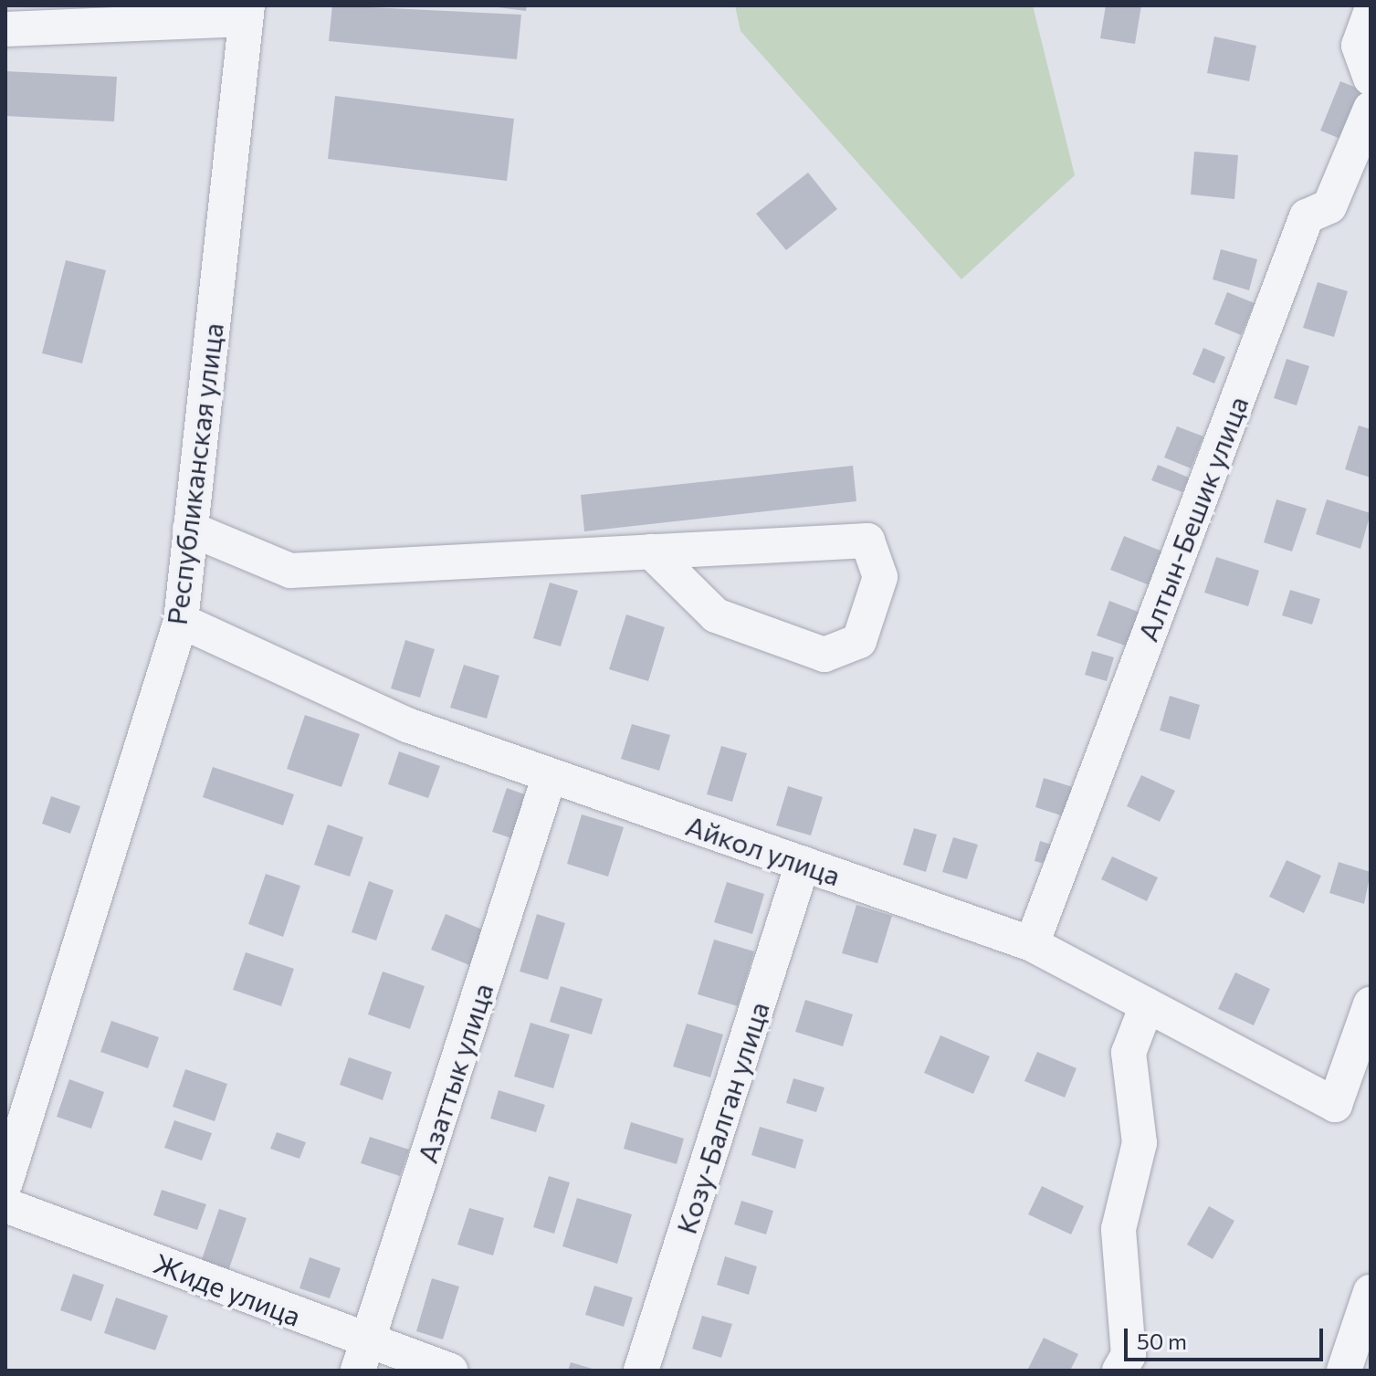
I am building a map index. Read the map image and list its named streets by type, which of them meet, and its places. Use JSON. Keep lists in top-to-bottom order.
{
  "streets": {
    "street": [
      "Республиканская улица",
      "Алтын-Бешик улица",
      "Айкол улица",
      "Азаттык улица",
      "Козу-Балган улица",
      "Жиде улица"
    ]
  },
  "crossings": [
    ["Республиканская улица", "Айкол улица"],
    ["Алтын-Бешик улица", "Айкол улица"],
    ["Айкол улица", "Азаттык улица"],
    ["Айкол улица", "Козу-Балган улица"],
    ["Азаттык улица", "Жиде улица"]
  ],
  "scale_bar": "50 m"
}
